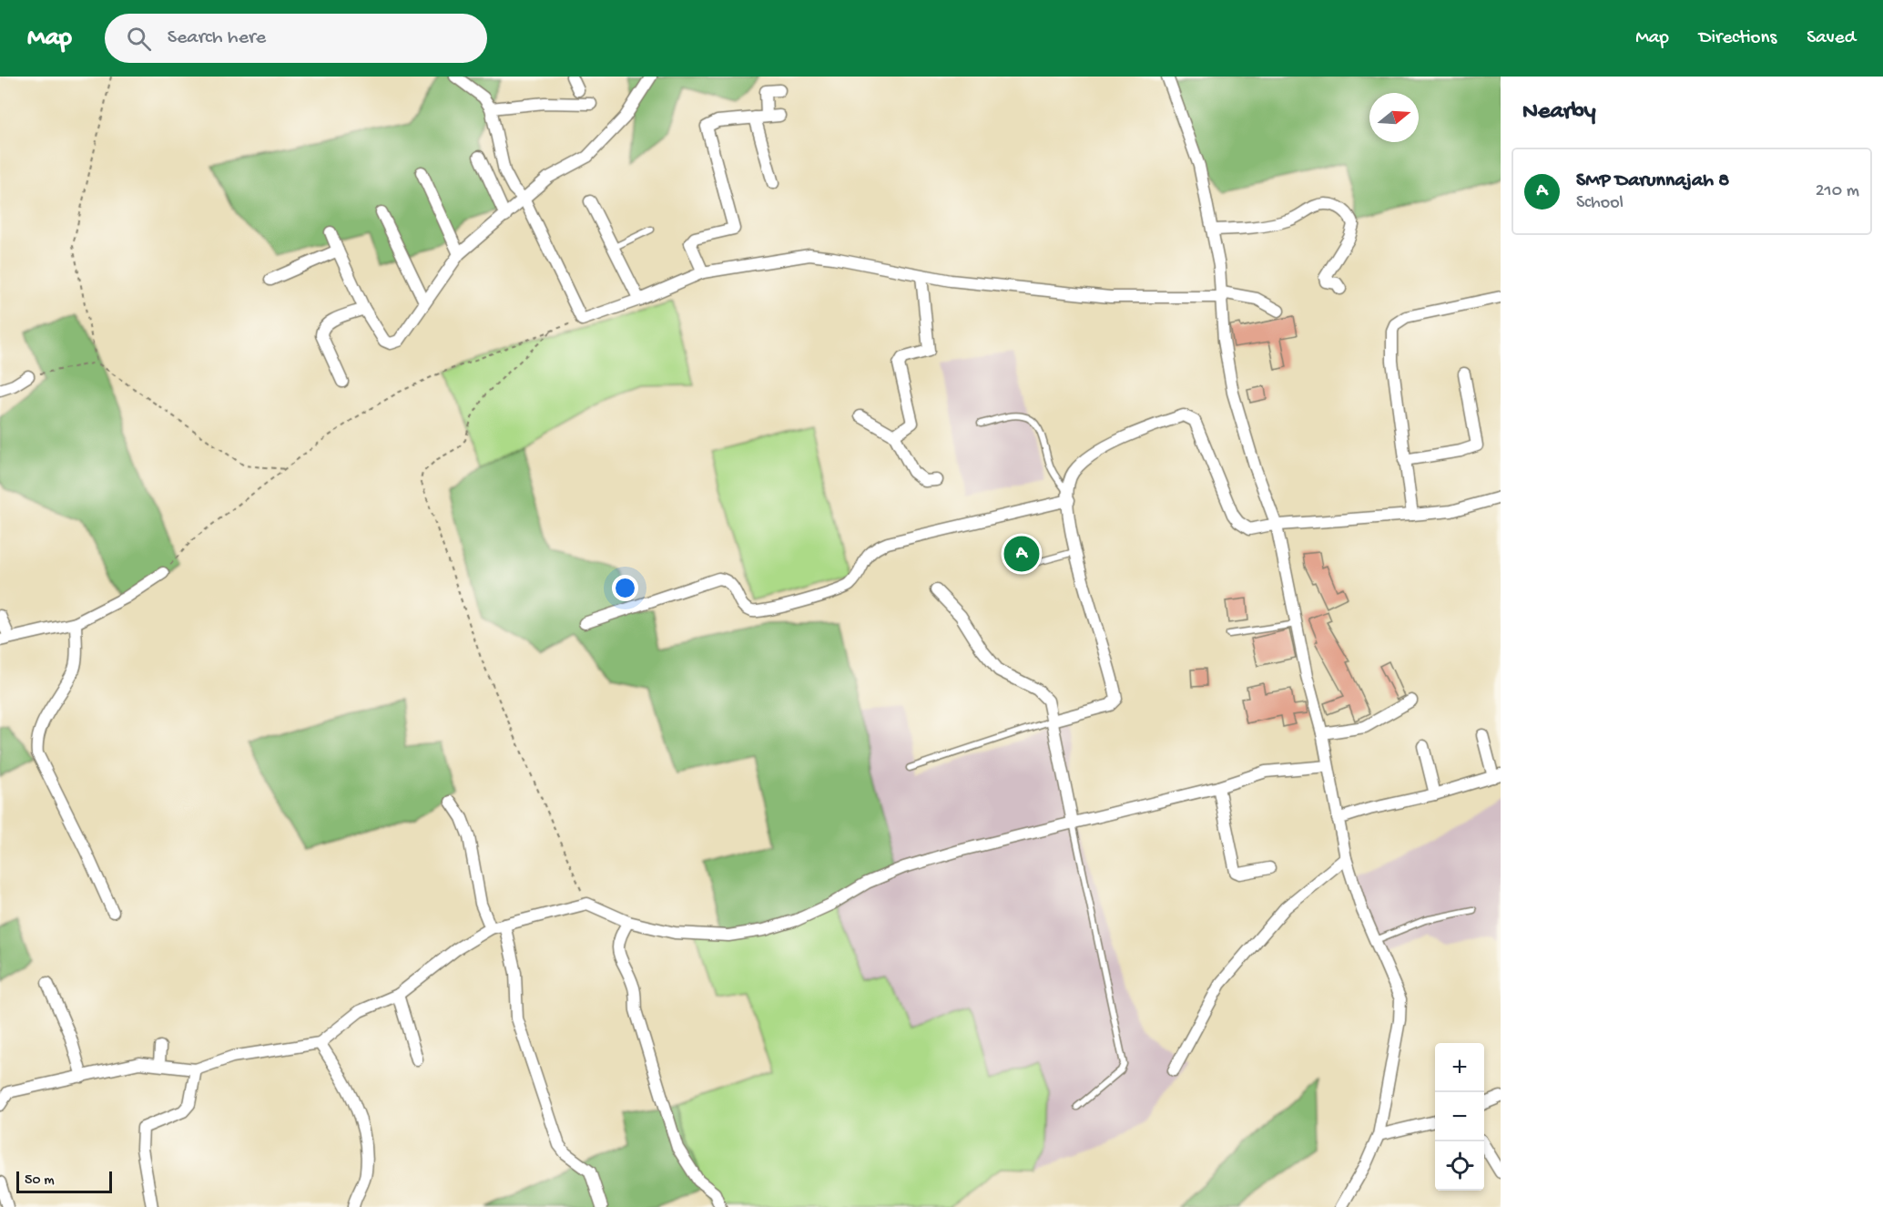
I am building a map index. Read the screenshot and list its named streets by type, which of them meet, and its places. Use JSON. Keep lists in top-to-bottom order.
{
  "scale_bar": "50 m",
  "north": "right",
  "page": {
    "header": "Map",
    "search": "Search here",
    "nav": ["Map", "Directions", "Saved"],
    "heading": "Nearby",
    "list": [
      {
        "mark": "A",
        "name": "SMP Darunnajah 8",
        "note": "School",
        "value": "210 m"
      }
    ],
    "pins": "A",
    "map_buttons": ["+", "−"],
    "scale": "50 m"
  }
}
